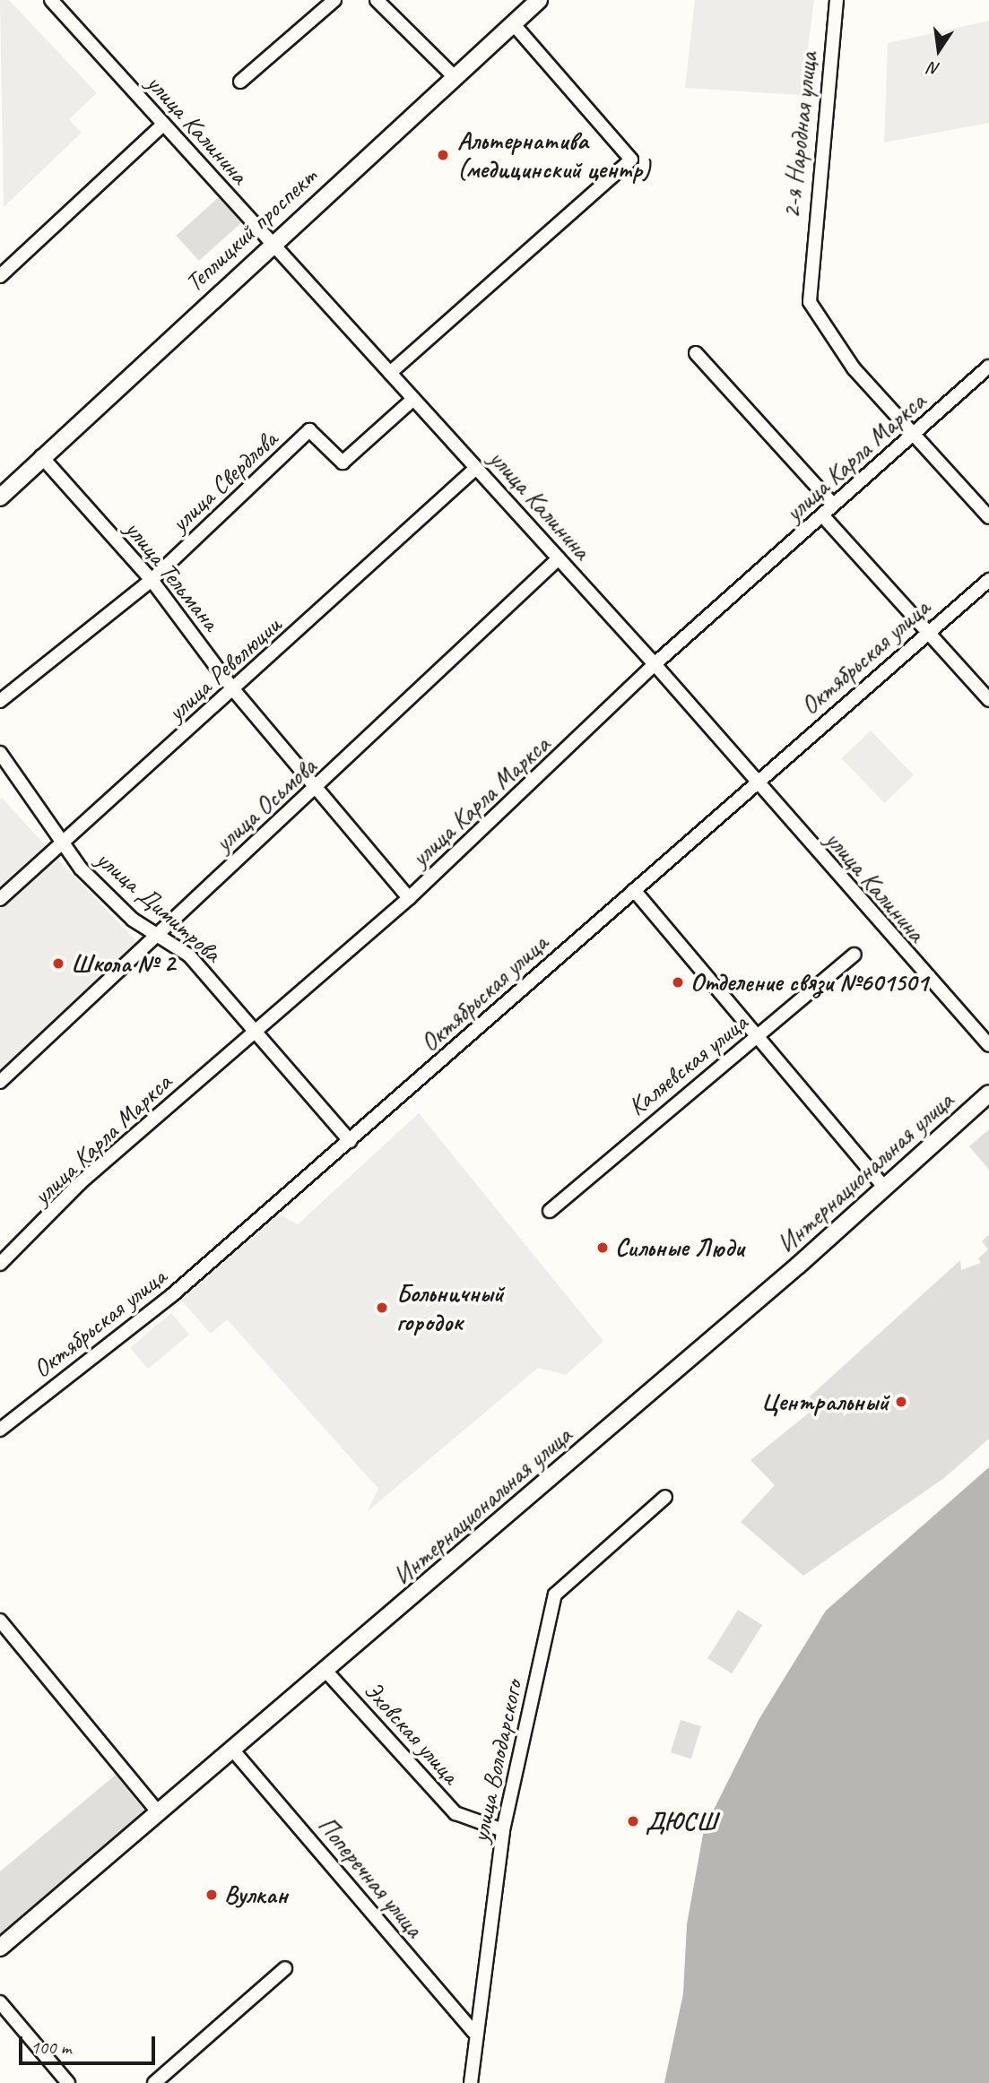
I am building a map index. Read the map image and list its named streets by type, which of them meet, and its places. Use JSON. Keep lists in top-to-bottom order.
{
  "streets": {
    "main road": ["Теплицкий проспект", "Интернациональная улица"],
    "street": [
      "улица Калинина",
      "2-я Народная улица",
      "улица Карла Маркса",
      "улица Свердлова",
      "улица Тельмана",
      "Октябрьская улица",
      "улица Революции",
      "улица Осьмова",
      "улица Димитрова",
      "Каляевская улица",
      "Эховская улица",
      "улица Володарского",
      "Поперечная улица"
    ]
  },
  "crossings": [
    ["улица Калинина", "Теплицкий проспект"],
    ["улица Калинина", "улица Карла Маркса"],
    ["улица Калинина", "улица Свердлова"],
    ["улица Калинина", "Октябрьская улица"],
    ["улица Калинина", "улица Революции"],
    ["улица Калинина", "улица Осьмова"],
    ["2-я Народная улица", "улица Карла Маркса"],
    ["Теплицкий проспект", "улица Тельмана"],
    ["улица Карла Маркса", "улица Тельмана"],
    ["улица Карла Маркса", "улица Димитрова"],
    ["улица Свердлова", "улица Тельмана"],
    ["улица Тельмана", "улица Революции"],
    ["улица Тельмана", "улица Осьмова"],
    ["Октябрьская улица", "улица Димитрова"],
    ["улица Революции", "улица Димитрова"],
    ["улица Осьмова", "улица Димитрова"],
    ["Интернациональная улица", "Эховская улица"],
    ["Интернациональная улица", "Поперечная улица"],
    ["Эховская улица", "улица Володарского"],
    ["улица Володарского", "Поперечная улица"]
  ],
  "places": [
    "Альтернатива (медицинский центр)",
    "Школа № 2",
    "Отделение связи №601501",
    "Сильные Люди",
    "Больничный городок",
    "Центральный",
    "ДЮСШ",
    "Вулкан"
  ],
  "scale_bar": "100 m",
  "north": "bottom"
}
